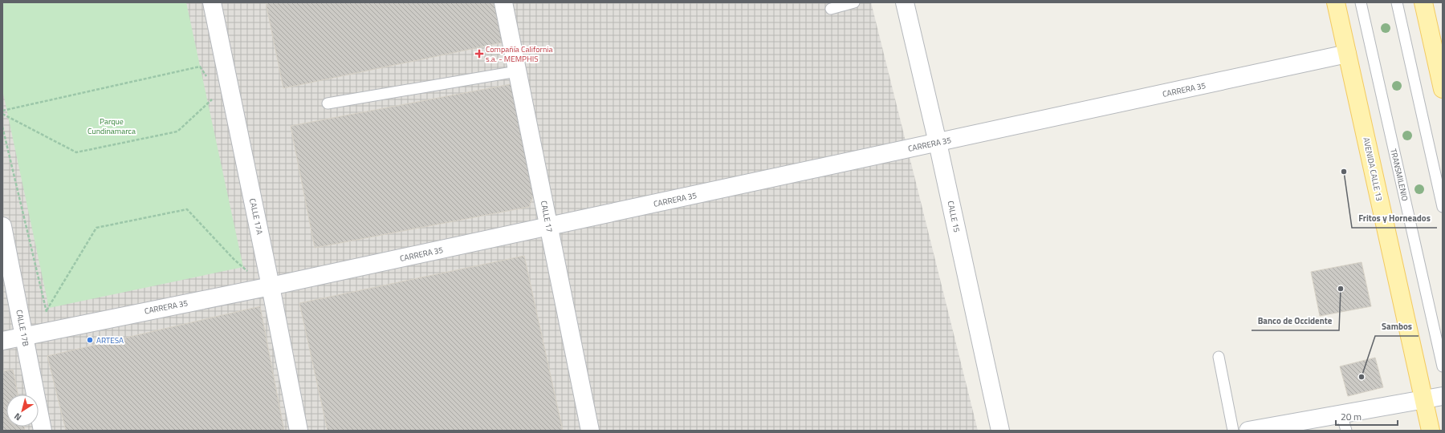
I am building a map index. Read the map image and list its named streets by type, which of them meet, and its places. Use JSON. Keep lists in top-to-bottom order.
{
  "streets": {
    "main road": ["AVENIDA CALLE 13"],
    "street": [
      "CARRERA 35",
      "CALLE 17A",
      "CALLE 17",
      "CALLE 15",
      "CALLE 17B"
    ],
    "lane": ["TRANSMILENIO"]
  },
  "crossings": [
    ["CARRERA 35", "AVENIDA CALLE 13"],
    ["CARRERA 35", "CALLE 17A"],
    ["CARRERA 35", "CALLE 17"],
    ["CARRERA 35", "CALLE 15"],
    ["CARRERA 35", "CALLE 17B"]
  ],
  "parks": ["Parque Cundinamarca"],
  "places": {
    "health": ["Compañía California s.a. - MEMPHIS"],
    "other": [
      "Fritos y Horneados",
      "Banco de Occidente",
      "ARTESA",
      "Sambos"
    ]
  },
  "scale_bar": "20 m",
  "north": "bottom left"
}
